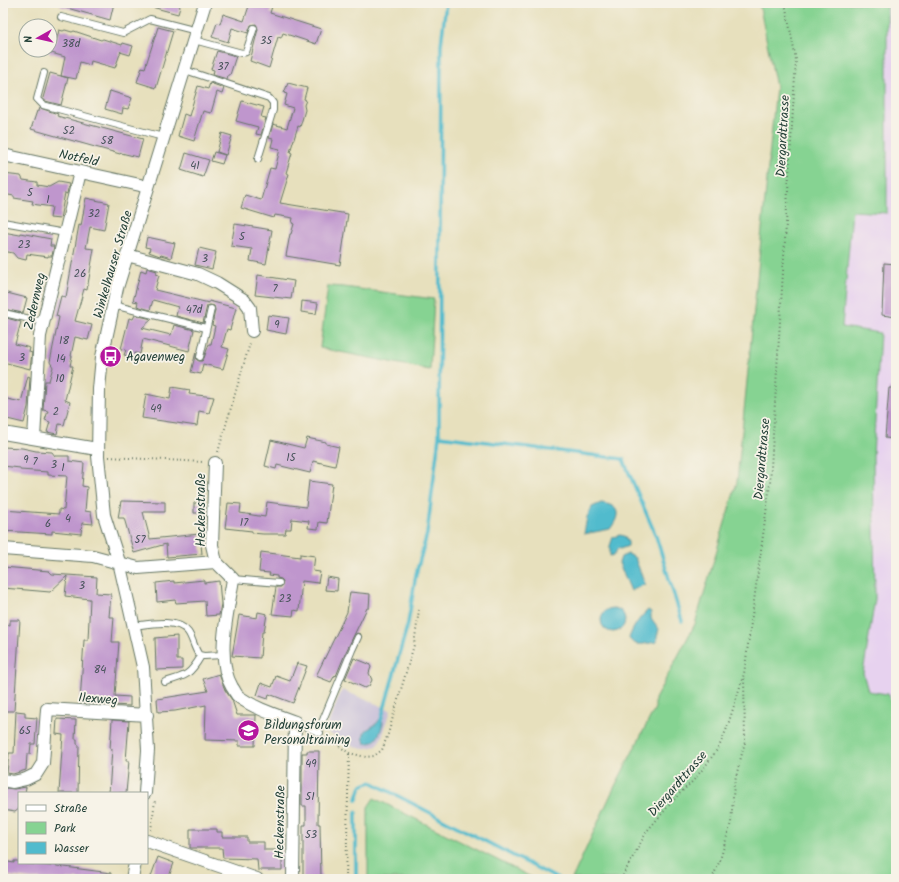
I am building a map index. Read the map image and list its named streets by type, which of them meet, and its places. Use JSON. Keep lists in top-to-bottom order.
{
  "streets": {
    "street": [
      "Notfeld",
      "Winkelhauser Straße",
      "Zedernweg",
      "Heckenstraße",
      "Ilexweg"
    ],
    "path": ["Diergardttrasse"]
  },
  "crossings": [
    ["Notfeld", "Winkelhauser Straße"],
    ["Notfeld", "Zedernweg"],
    ["Winkelhauser Straße", "Ilexweg"]
  ],
  "places": {
    "bus stop": ["Agavenweg"],
    "school or university": ["Bildungsforum Personaltraining"]
  },
  "house_numbers": [
    "35",
    "38d",
    "37",
    "52",
    "58",
    "41",
    "5",
    "1",
    "32",
    "5",
    "23",
    "3",
    "26",
    "7",
    "47d",
    "9",
    "18",
    "3",
    "14",
    "10",
    "49",
    "2",
    "15",
    "9",
    "7",
    "3",
    "1",
    "4",
    "17",
    "6",
    "57",
    "3",
    "23",
    "84",
    "65",
    "49",
    "51",
    "53"
  ],
  "legend": ["Straße", "Park", "Wasser"],
  "north": "left"
}
